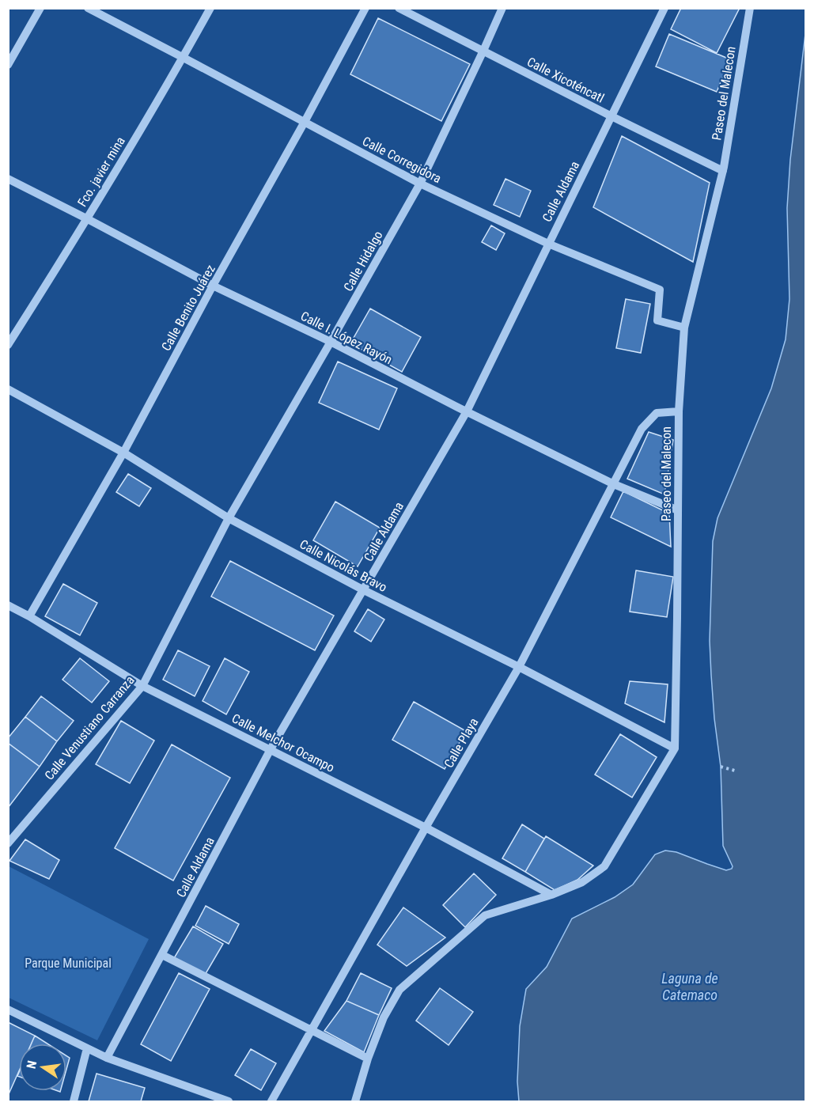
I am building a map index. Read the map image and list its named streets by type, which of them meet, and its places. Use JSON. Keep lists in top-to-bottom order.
{
  "streets": {
    "street": [
      "Calle Xicoténcatl",
      "Paseo del Malecon",
      "Calle Corregidora",
      "Fco. javier mina",
      "Calle Aldama",
      "Calle Hidalgo",
      "Calle Benito Juárez",
      "Calle I. López Rayón",
      "Calle Nicolás Bravo",
      "Calle Venustiano Carranza",
      "Calle Melchor Ocampo",
      "Calle Playa"
    ]
  },
  "crossings": [
    ["Calle Xicoténcatl", "Paseo del Malecon"],
    ["Calle Xicoténcatl", "Calle Aldama"],
    ["Calle Xicoténcatl", "Calle Hidalgo"],
    ["Paseo del Malecon", "Calle Corregidora"],
    ["Paseo del Malecon", "Calle I. López Rayón"],
    ["Paseo del Malecon", "Calle Nicolás Bravo"],
    ["Paseo del Malecon", "Calle Melchor Ocampo"],
    ["Paseo del Malecon", "Calle Playa"],
    ["Calle Corregidora", "Fco. javier mina"],
    ["Calle Corregidora", "Calle Aldama"],
    ["Calle Corregidora", "Calle Hidalgo"],
    ["Calle Corregidora", "Calle Benito Juárez"],
    ["Fco. javier mina", "Calle I. López Rayón"],
    ["Calle Aldama", "Calle I. López Rayón"],
    ["Calle Aldama", "Calle Nicolás Bravo"],
    ["Calle Aldama", "Calle Melchor Ocampo"],
    ["Calle Hidalgo", "Calle I. López Rayón"],
    ["Calle Hidalgo", "Calle Nicolás Bravo"],
    ["Calle Hidalgo", "Calle Venustiano Carranza"],
    ["Calle Benito Juárez", "Calle I. López Rayón"],
    ["Calle Benito Juárez", "Calle Nicolás Bravo"],
    ["Calle Benito Juárez", "Calle Melchor Ocampo"],
    ["Calle I. López Rayón", "Calle Playa"],
    ["Calle Nicolás Bravo", "Calle Venustiano Carranza"],
    ["Calle Nicolás Bravo", "Calle Playa"],
    ["Calle Venustiano Carranza", "Calle Melchor Ocampo"],
    ["Calle Melchor Ocampo", "Calle Playa"]
  ],
  "water": ["Laguna de Catemaco"],
  "parks": ["Parque Municipal"],
  "north": "left"
}
